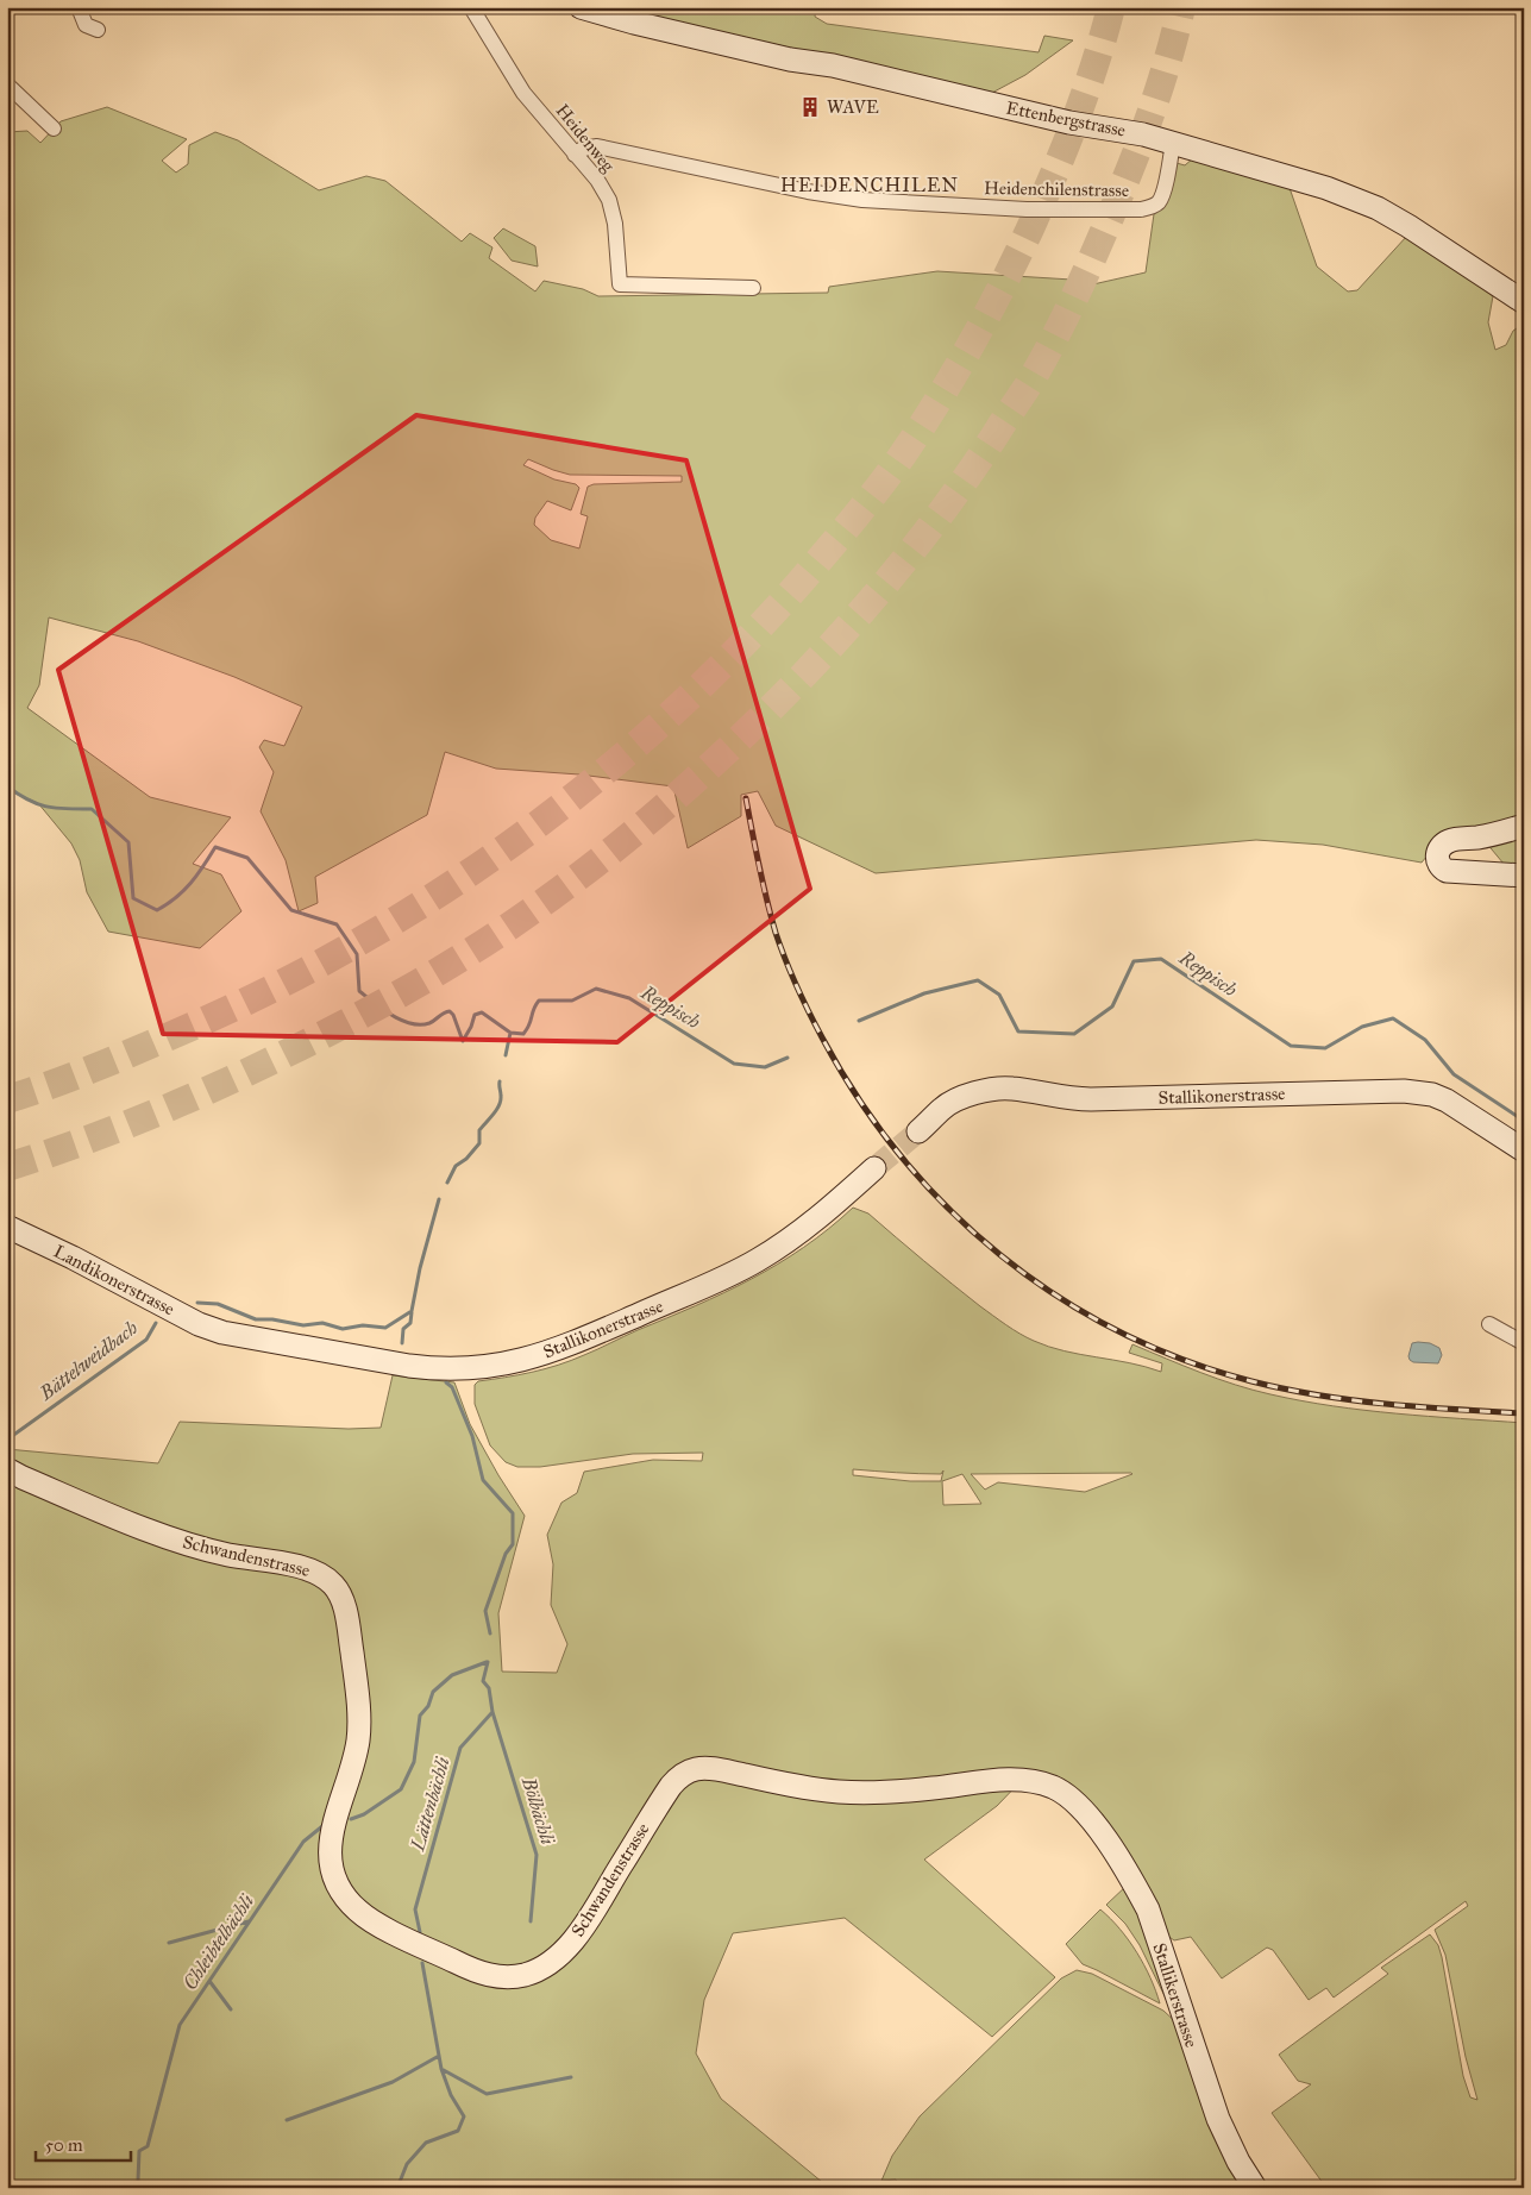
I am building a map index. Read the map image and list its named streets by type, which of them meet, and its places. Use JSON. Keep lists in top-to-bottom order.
{
  "streets": {
    "street": [
      "Ettenbergstrasse",
      "Heidenweg",
      "Heidenchilenstrasse",
      "Stallikonerstrasse",
      "Landikonerstrasse",
      "Schwandenstrasse",
      "Stallikerstrasse"
    ]
  },
  "crossings": [
    ["Ettenbergstrasse", "Heidenchilenstrasse"],
    ["Heidenweg", "Heidenchilenstrasse"],
    ["Stallikonerstrasse", "Landikonerstrasse"],
    ["Schwandenstrasse", "Stallikerstrasse"]
  ],
  "districts": ["HEIDENCHILEN"],
  "water": [
    "Reppisch",
    "Bättelweidbach",
    "Lättenbächli",
    "Bölbächli",
    "Chleibtelbächli"
  ],
  "places": {
    "building": ["WAVE"]
  },
  "scale_bar": "50 m"
}
